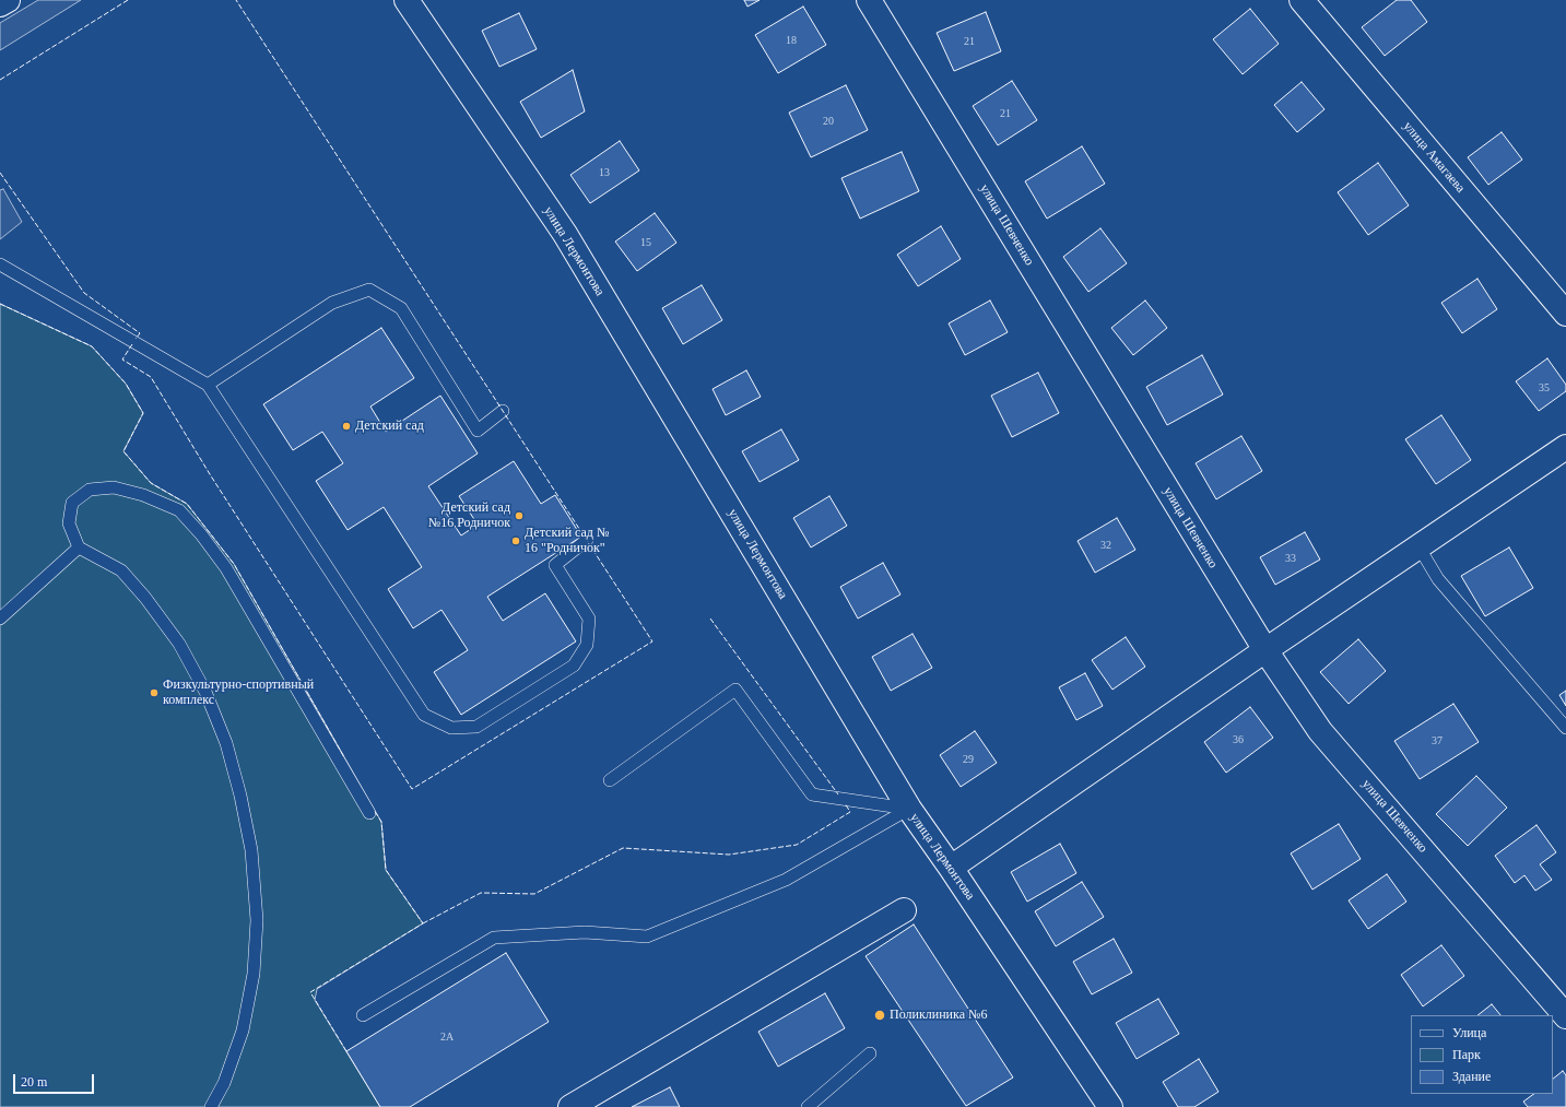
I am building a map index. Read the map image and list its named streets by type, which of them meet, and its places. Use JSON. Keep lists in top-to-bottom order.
{
  "streets": {
    "street": ["улица Амагаева", "улица Шевченко", "улица Лермонтова"]
  },
  "places": [
    "Детский сад",
    "Детский сад №16 Родничок",
    "Детский сад № 16 \"Родничок\"",
    "Физкультурно-спортивный комплекс",
    "Поликлиника №6"
  ],
  "house_numbers": [
    "18",
    "21",
    "21",
    "20",
    "13",
    "15",
    "35",
    "32",
    "33",
    "36",
    "37",
    "29",
    "2А"
  ],
  "legend": ["Улица", "Парк", "Здание"],
  "scale_bar": "20 m"
}
